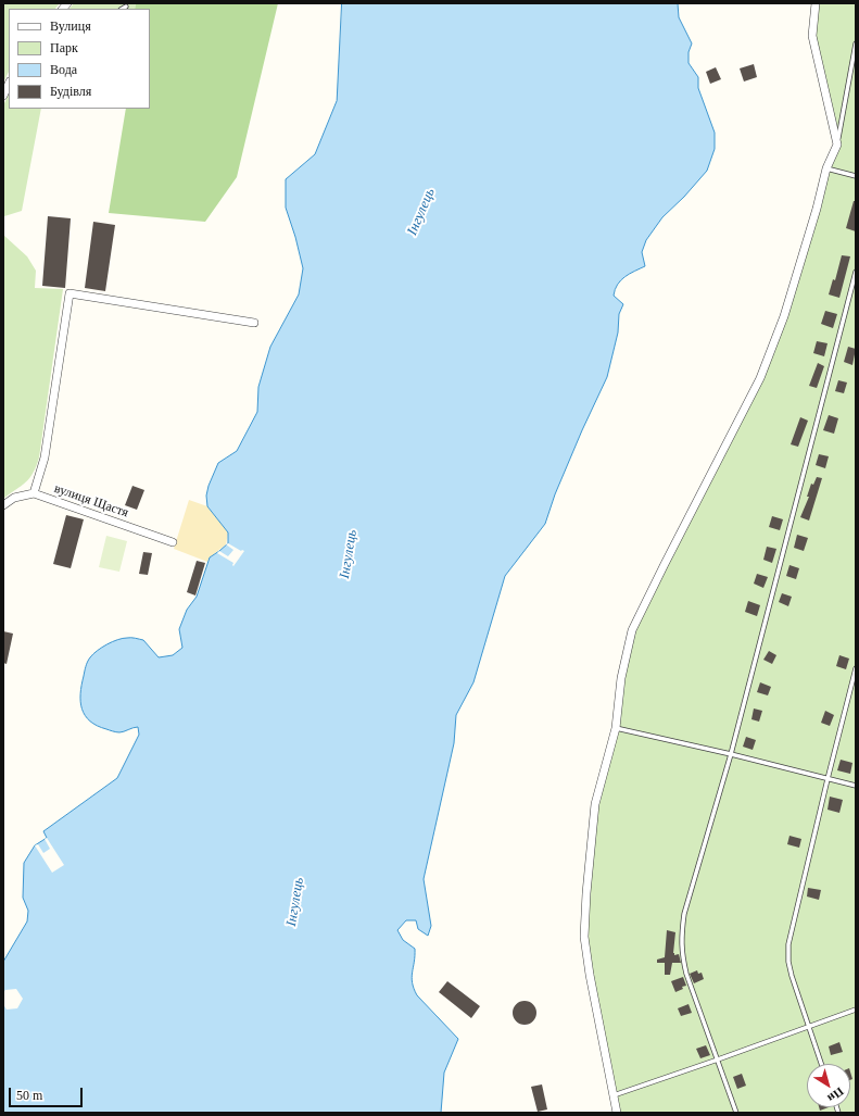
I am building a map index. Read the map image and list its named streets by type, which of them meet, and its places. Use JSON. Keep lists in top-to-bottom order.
{
  "streets": {
    "street": ["вулиця Щастя"]
  },
  "water": ["Інгулець"],
  "legend": [
    "Вулиця",
    "Парк",
    "Вода",
    "Будівля"
  ],
  "scale_bar": "50 m",
  "north": "bottom right"
}
